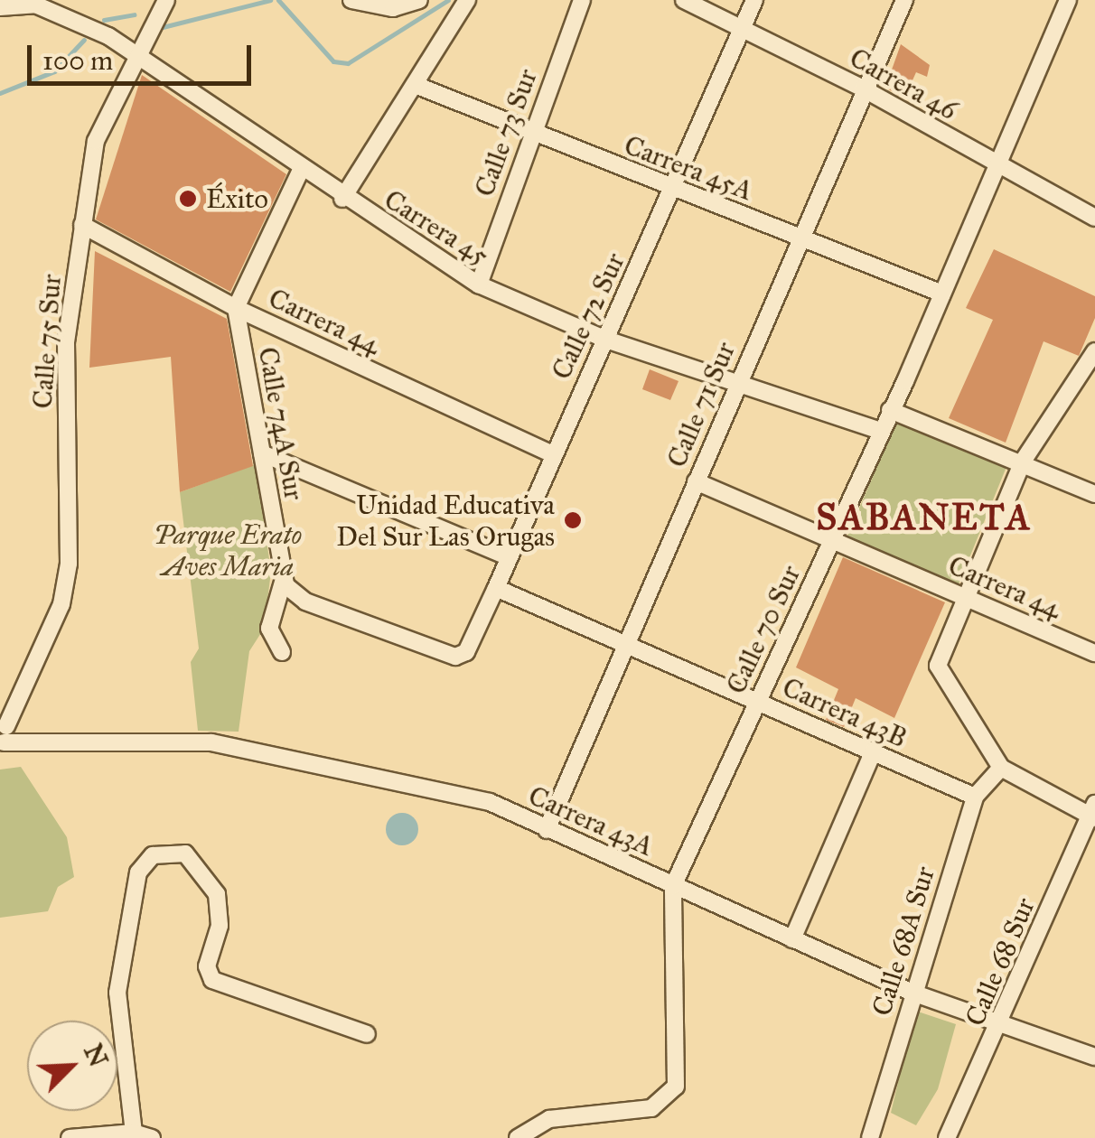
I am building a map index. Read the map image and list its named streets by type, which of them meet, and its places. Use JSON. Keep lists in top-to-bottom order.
{
  "streets": {
    "street": [
      "Carrera 46",
      "Calle 73 Sur",
      "Carrera 45A",
      "Carrera 45",
      "Calle 72 Sur",
      "Carrera 44",
      "Calle 75 Sur",
      "Calle 71 Sur",
      "Calle 74A Sur",
      "Calle 70 Sur",
      "Carrera 43B",
      "Carrera 43A",
      "Calle 68A Sur",
      "Calle 68 Sur"
    ]
  },
  "crossings": [
    ["Carrera 46", "Calle 72 Sur"],
    ["Carrera 46", "Calle 71 Sur"],
    ["Carrera 46", "Calle 70 Sur"],
    ["Calle 73 Sur", "Carrera 45A"],
    ["Calle 73 Sur", "Carrera 45"],
    ["Carrera 45A", "Calle 72 Sur"],
    ["Carrera 45A", "Calle 71 Sur"],
    ["Carrera 45A", "Calle 70 Sur"],
    ["Carrera 45", "Calle 72 Sur"],
    ["Carrera 45", "Calle 75 Sur"],
    ["Carrera 45", "Calle 71 Sur"],
    ["Carrera 45", "Calle 70 Sur"],
    ["Calle 72 Sur", "Carrera 44"],
    ["Calle 72 Sur", "Calle 74A Sur"],
    ["Calle 72 Sur", "Carrera 43B"],
    ["Carrera 44", "Calle 75 Sur"],
    ["Carrera 44", "Calle 71 Sur"],
    ["Carrera 44", "Calle 74A Sur"],
    ["Carrera 44", "Calle 70 Sur"],
    ["Calle 75 Sur", "Carrera 43A"],
    ["Calle 71 Sur", "Carrera 43B"],
    ["Calle 71 Sur", "Carrera 43A"],
    ["Calle 70 Sur", "Carrera 43B"],
    ["Calle 70 Sur", "Carrera 43A"],
    ["Carrera 43B", "Calle 68A Sur"],
    ["Carrera 43A", "Calle 68A Sur"],
    ["Carrera 43A", "Calle 68 Sur"]
  ],
  "districts": ["SABANETA"],
  "parks": ["Parque Erato Aves Maria"],
  "places": ["Éxito", "Unidad Educativa Del Sur Las Orugas"],
  "scale_bar": "100 m",
  "north": "top right"
}
